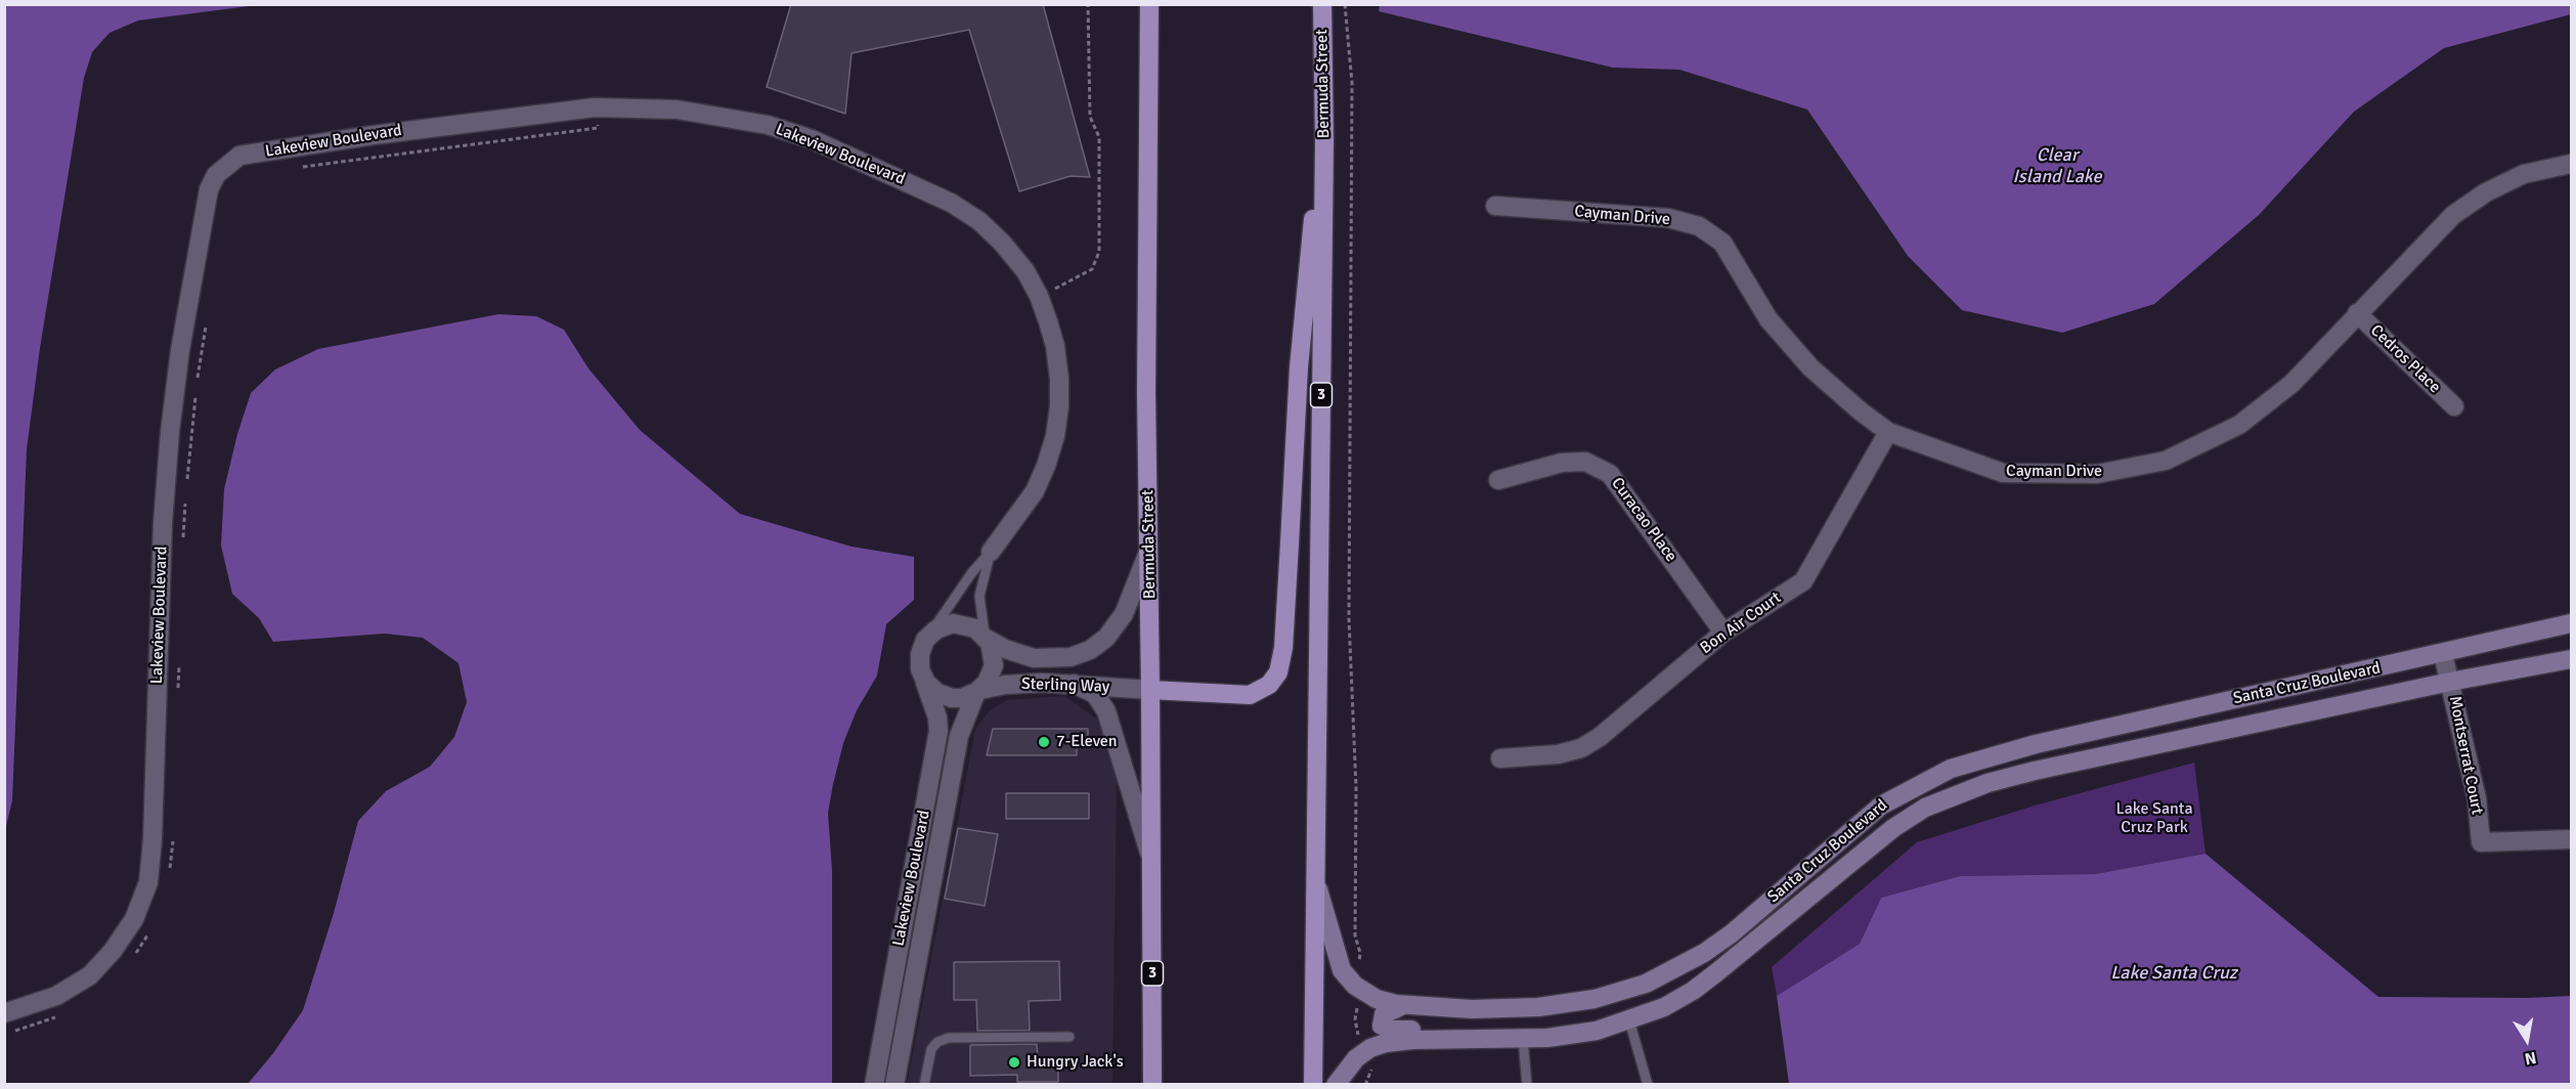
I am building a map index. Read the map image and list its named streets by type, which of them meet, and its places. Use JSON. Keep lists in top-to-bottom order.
{
  "streets": {
    "main road": ["Bermuda Street", "3"],
    "street": [
      "Lakeview Boulevard",
      "Cayman Drive",
      "Cedros Place",
      "Curacao Place",
      "Bon Air Court",
      "Santa Cruz Boulevard",
      "Sterling Way",
      "Montserrat Court"
    ]
  },
  "crossings": [
    ["Bermuda Street", "Santa Cruz Boulevard"],
    ["Bermuda Street", "Sterling Way"],
    ["Lakeview Boulevard", "Sterling Way"],
    ["Cayman Drive", "Cedros Place"],
    ["Cayman Drive", "Bon Air Court"],
    ["Curacao Place", "Bon Air Court"],
    ["Santa Cruz Boulevard", "Montserrat Court"]
  ],
  "water": ["Clear Island Lake", "Lake Santa Cruz"],
  "parks": ["Lake Santa Cruz Park"],
  "places": ["7-Eleven", "Hungry Jack's"],
  "north": "bottom"
}
